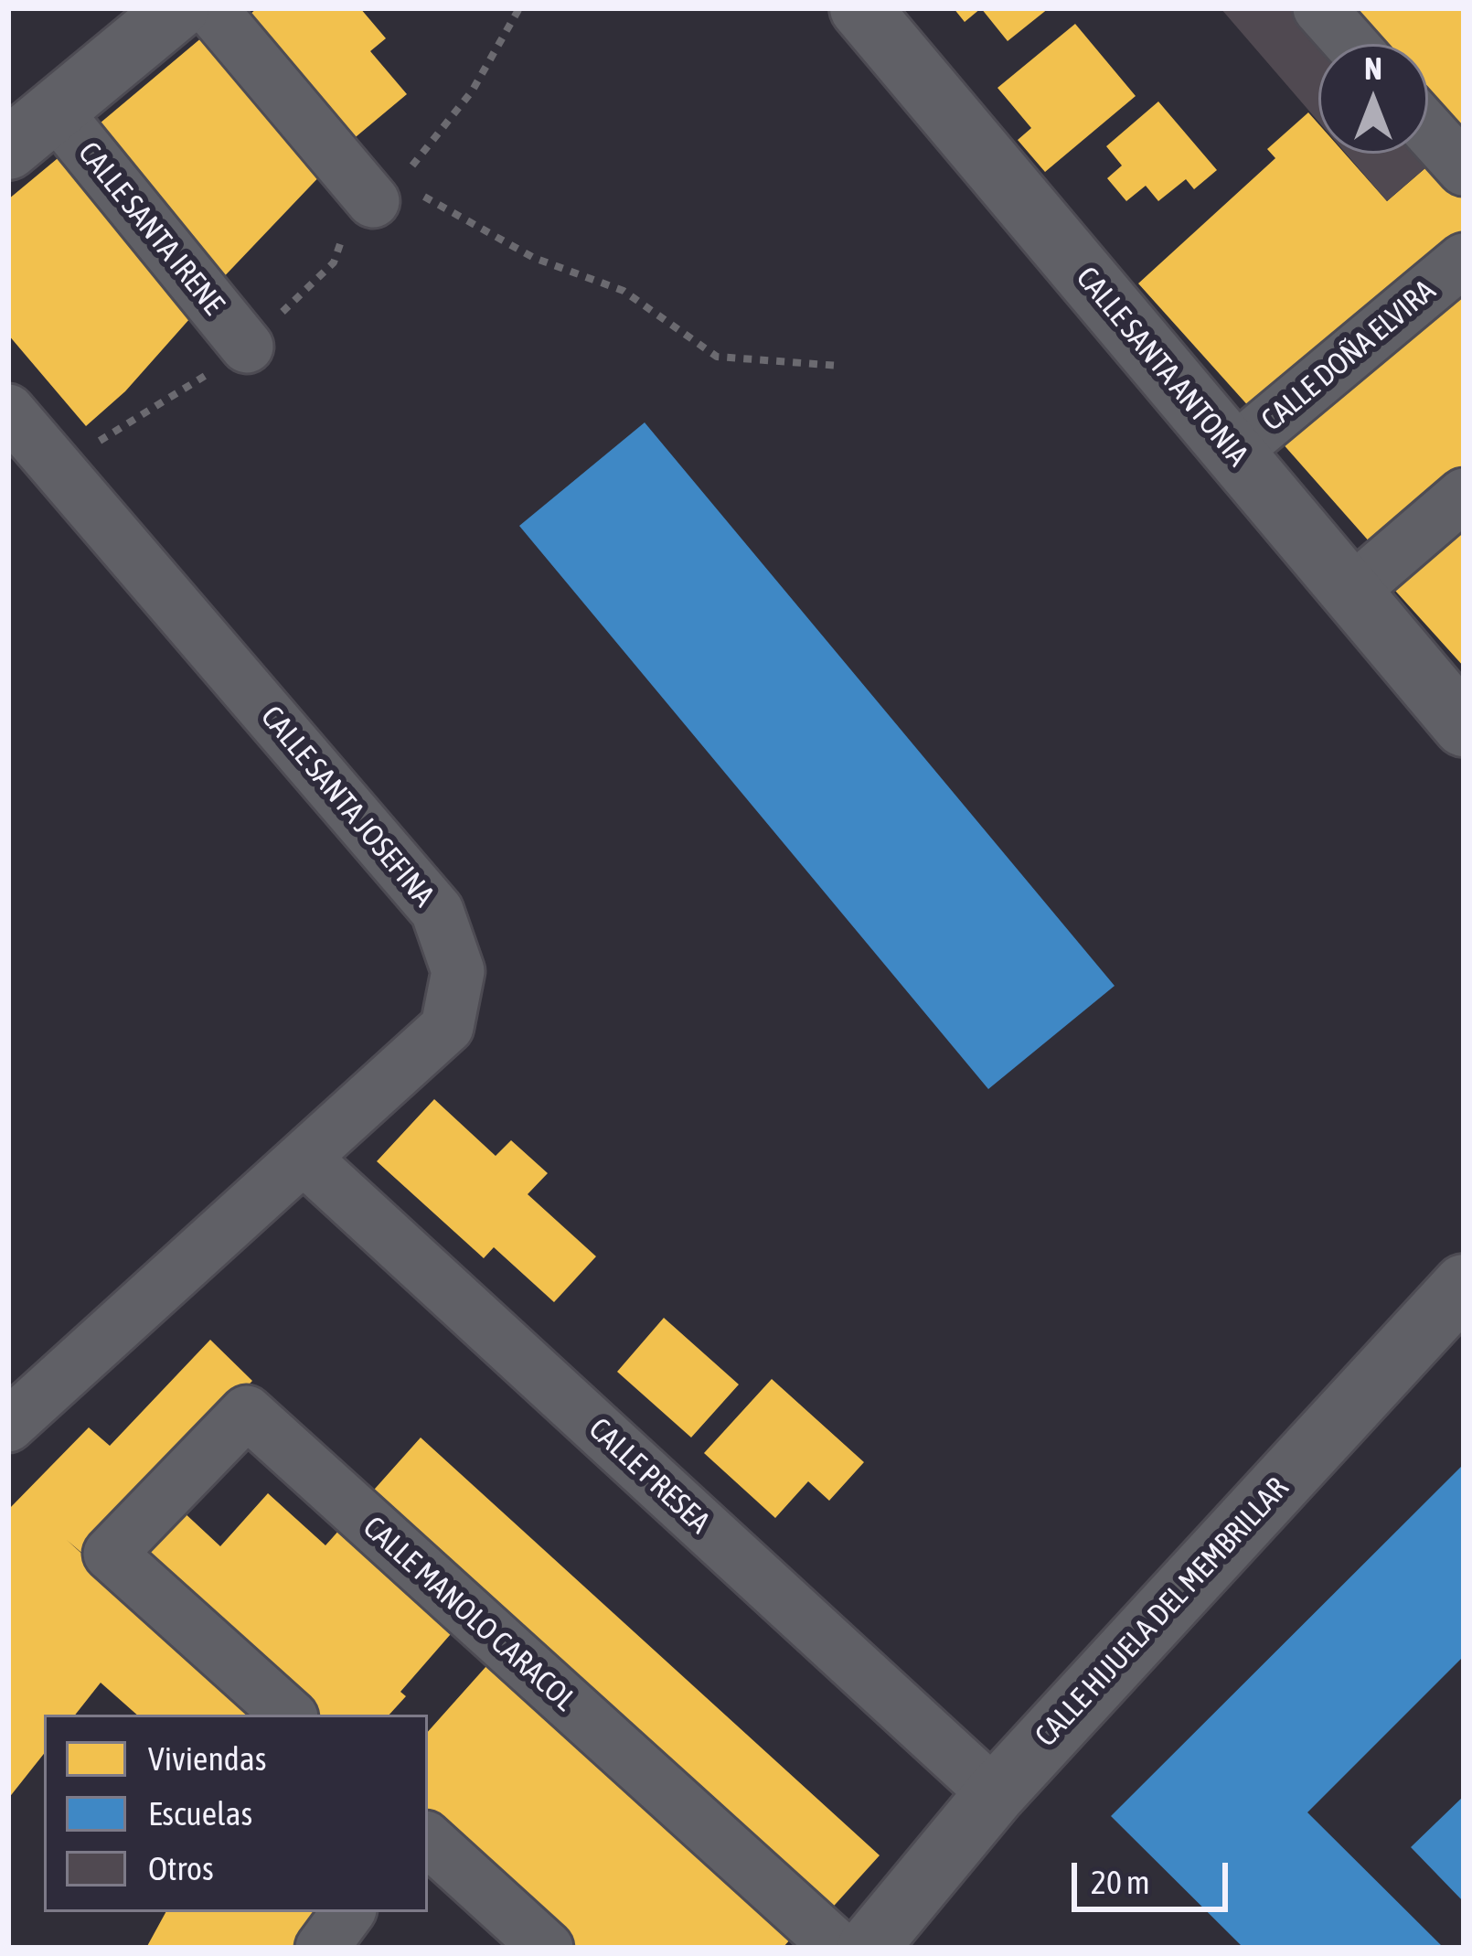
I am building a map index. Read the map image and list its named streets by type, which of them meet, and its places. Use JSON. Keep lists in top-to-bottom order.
{
  "streets": {
    "street": [
      "CALLE SANTA IRENE",
      "CALLE DOÑA ELVIRA",
      "CALLE SANTA ANTONIA",
      "CALLE SANTA JOSEFINA",
      "CALLE PRESEA",
      "CALLE HIJUELA DEL MEMBRILLAR",
      "CALLE MANOLO CARACOL"
    ]
  },
  "crossings": [
    ["CALLE DOÑA ELVIRA", "CALLE SANTA ANTONIA"],
    ["CALLE SANTA JOSEFINA", "CALLE PRESEA"],
    ["CALLE PRESEA", "CALLE HIJUELA DEL MEMBRILLAR"]
  ],
  "legend": ["Viviendas", "Escuelas", "Otros"],
  "scale_bar": "20 m",
  "north": "top"
}
